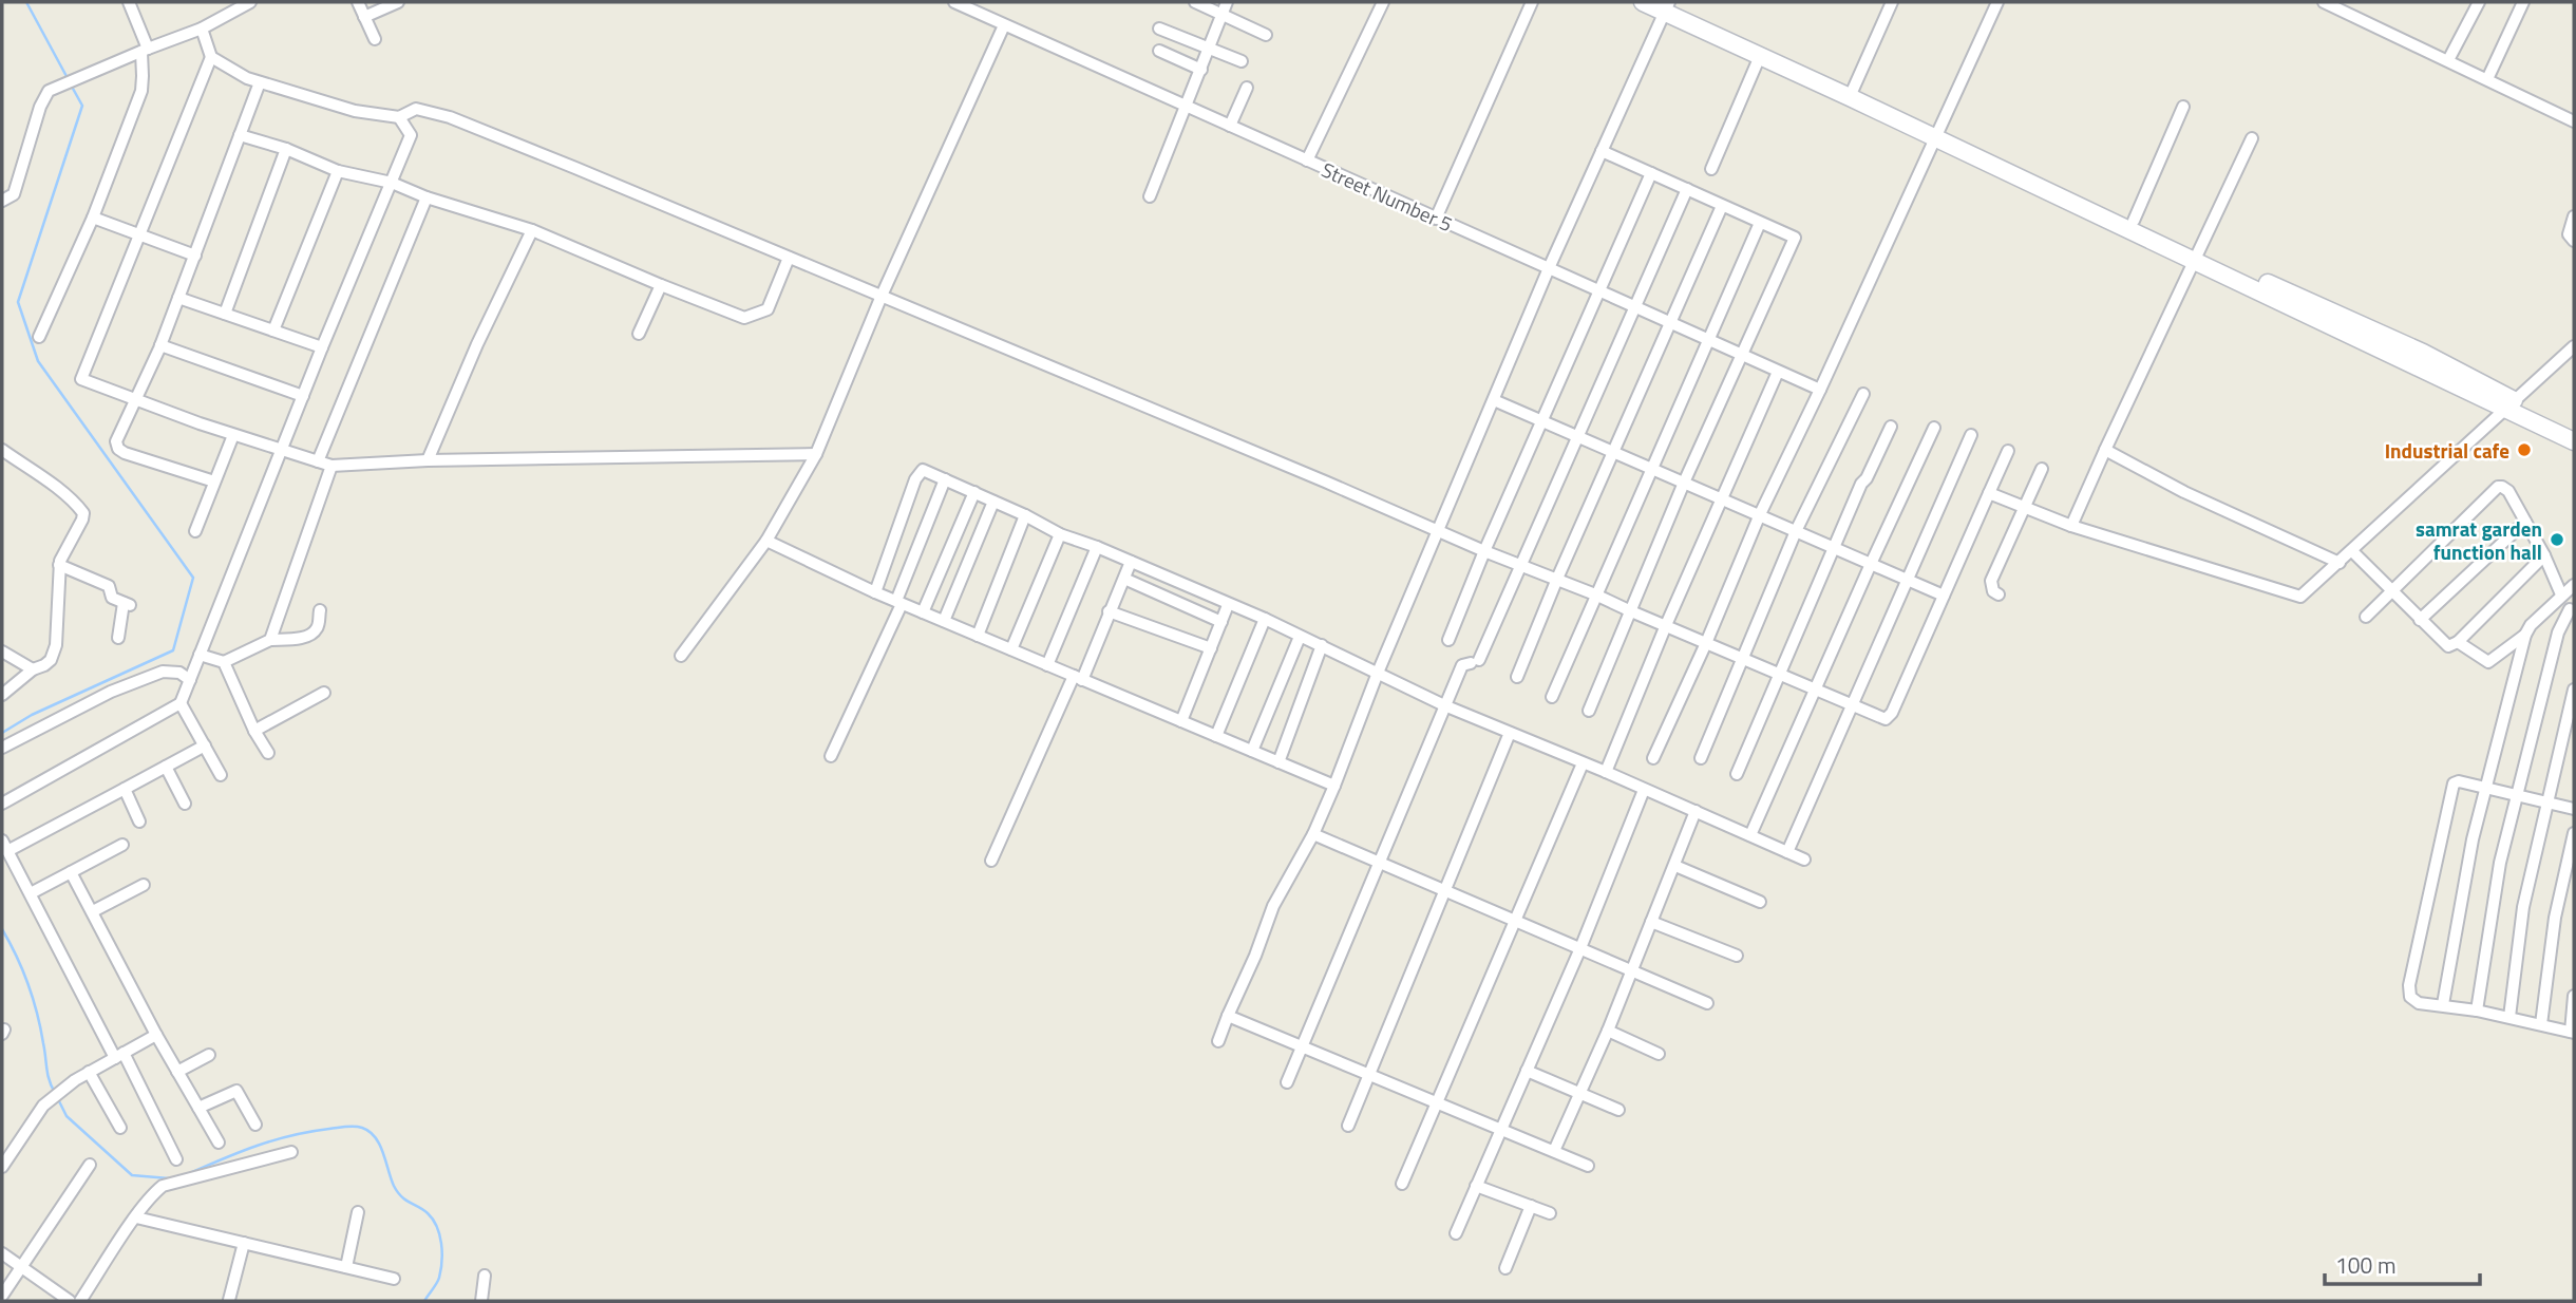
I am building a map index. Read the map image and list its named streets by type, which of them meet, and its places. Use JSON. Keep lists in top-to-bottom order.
{
  "streets": {
    "street": ["Street Number 5"]
  },
  "places": ["Industrial cafe", "samrat garden function hall"],
  "scale_bar": "100 m"
}
